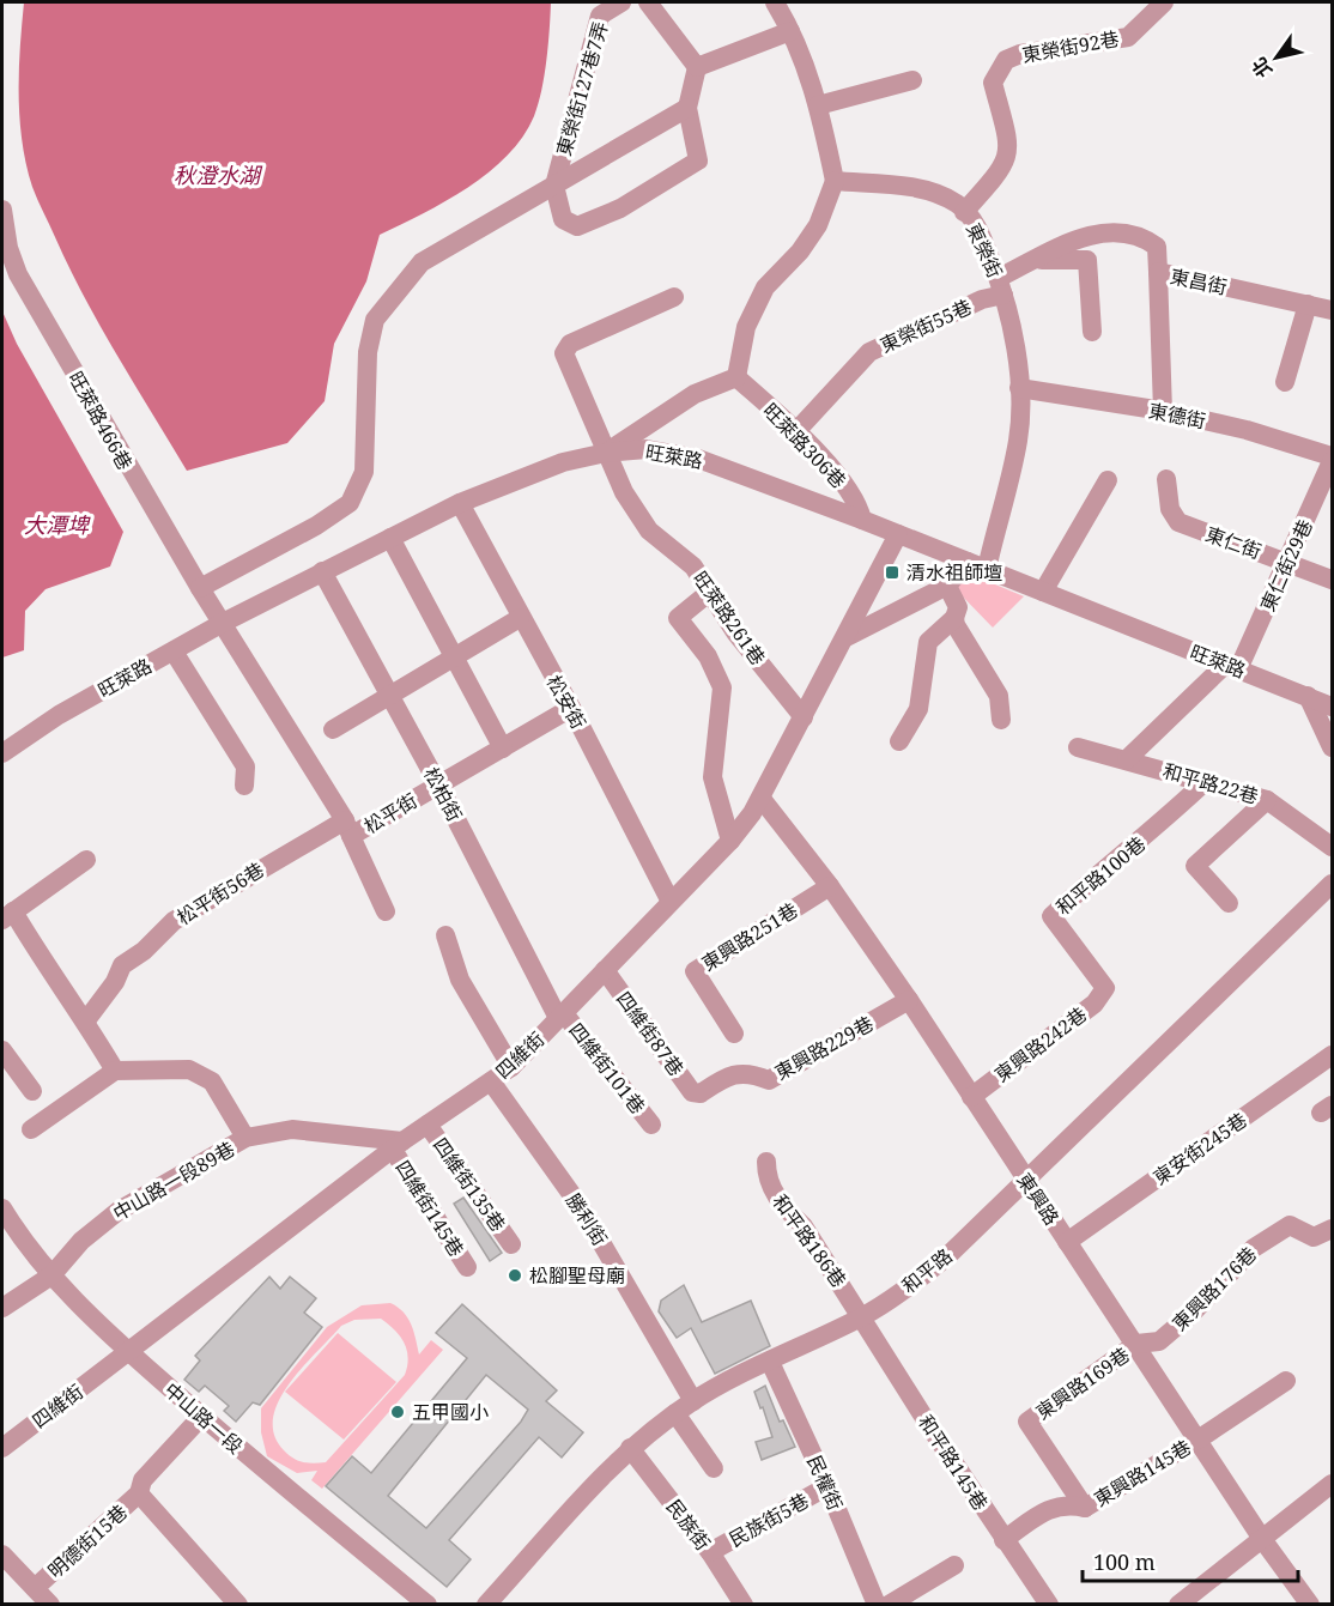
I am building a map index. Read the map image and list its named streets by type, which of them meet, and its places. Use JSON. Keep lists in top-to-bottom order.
{
  "streets": {
    "street": [
      "東榮街92巷",
      "東榮街127巷7弄",
      "東榮街",
      "東昌街",
      "東榮街55巷",
      "東德街",
      "旺萊路466巷",
      "旺萊路306巷",
      "旺萊路",
      "東仁街",
      "東仁街29巷",
      "旺萊路261巷",
      "松安街",
      "和平路22巷",
      "松柏街",
      "松平街",
      "和平路100巷",
      "松平街56巷",
      "東興路251巷",
      "四維街87巷",
      "東興路242巷",
      "東興路229巷",
      "四維街",
      "四維街101巷",
      "東安街245巷",
      "中山路一段89巷",
      "四維街135巷",
      "東興路",
      "四維街145巷",
      "勝利街",
      "和平路186巷",
      "和平路",
      "東興路176巷",
      "東興路169巷",
      "中山路一段",
      "和平路145巷",
      "東興路145巷",
      "民權街",
      "民族街5巷",
      "民族街",
      "明德街15巷"
    ]
  },
  "crossings": [
    ["東榮街92巷", "東榮街"],
    ["東榮街", "東榮街55巷"],
    ["東榮街", "東德街"],
    ["東榮街", "旺萊路"],
    ["東昌街", "東榮街55巷"],
    ["東昌街", "東德街"],
    ["東榮街55巷", "旺萊路306巷"],
    ["東德街", "東仁街29巷"],
    ["旺萊路466巷", "旺萊路"],
    ["旺萊路466巷", "松平街"],
    ["旺萊路306巷", "旺萊路"],
    ["旺萊路", "東仁街29巷"],
    ["旺萊路", "旺萊路261巷"],
    ["旺萊路", "松安街"],
    ["旺萊路", "松柏街"],
    ["旺萊路", "松平街"],
    ["旺萊路", "四維街"],
    ["東仁街", "東仁街29巷"],
    ["旺萊路261巷", "四維街"],
    ["松安街", "松平街"],
    ["松安街", "四維街"],
    ["和平路22巷", "和平路100巷"],
    ["松柏街", "松平街"],
    ["松柏街", "四維街"],
    ["松柏街", "四維街101巷"],
    ["松平街", "松平街56巷"],
    ["和平路100巷", "東興路242巷"],
    ["東興路251巷", "東興路"],
    ["四維街87巷", "東興路229巷"],
    ["四維街87巷", "四維街"],
    ["東興路242巷", "東興路"],
    ["東興路229巷", "東興路"],
    ["四維街", "四維街101巷"],
    ["四維街", "中山路一段89巷"],
    ["四維街", "四維街135巷"],
    ["四維街", "東興路"],
    ["四維街", "四維街145巷"],
    ["四維街", "勝利街"],
    ["四維街", "中山路一段"],
    ["東安街245巷", "東興路"],
    ["中山路一段89巷", "四維街145巷"],
    ["中山路一段89巷", "中山路一段"],
    ["東興路", "和平路"],
    ["東興路", "東興路176巷"],
    ["東興路", "東興路169巷"],
    ["東興路", "東興路145巷"],
    ["勝利街", "和平路"],
    ["和平路186巷", "和平路"],
    ["和平路186巷", "和平路145巷"],
    ["和平路", "和平路145巷"],
    ["和平路", "民權街"],
    ["和平路", "民族街"],
    ["東興路176巷", "東興路169巷"],
    ["東興路169巷", "東興路145巷"],
    ["中山路一段", "明德街15巷"],
    ["和平路145巷", "東興路145巷"],
    ["民權街", "民族街5巷"],
    ["民族街5巷", "民族街"]
  ],
  "water": ["秋澄水湖", "大潭埤"],
  "places": {
    "transit": ["清水祖師壇"],
    "other": ["松腳聖母廟", "五甲國小"]
  },
  "scale_bar": "100 m",
  "north": "bottom left"
}
